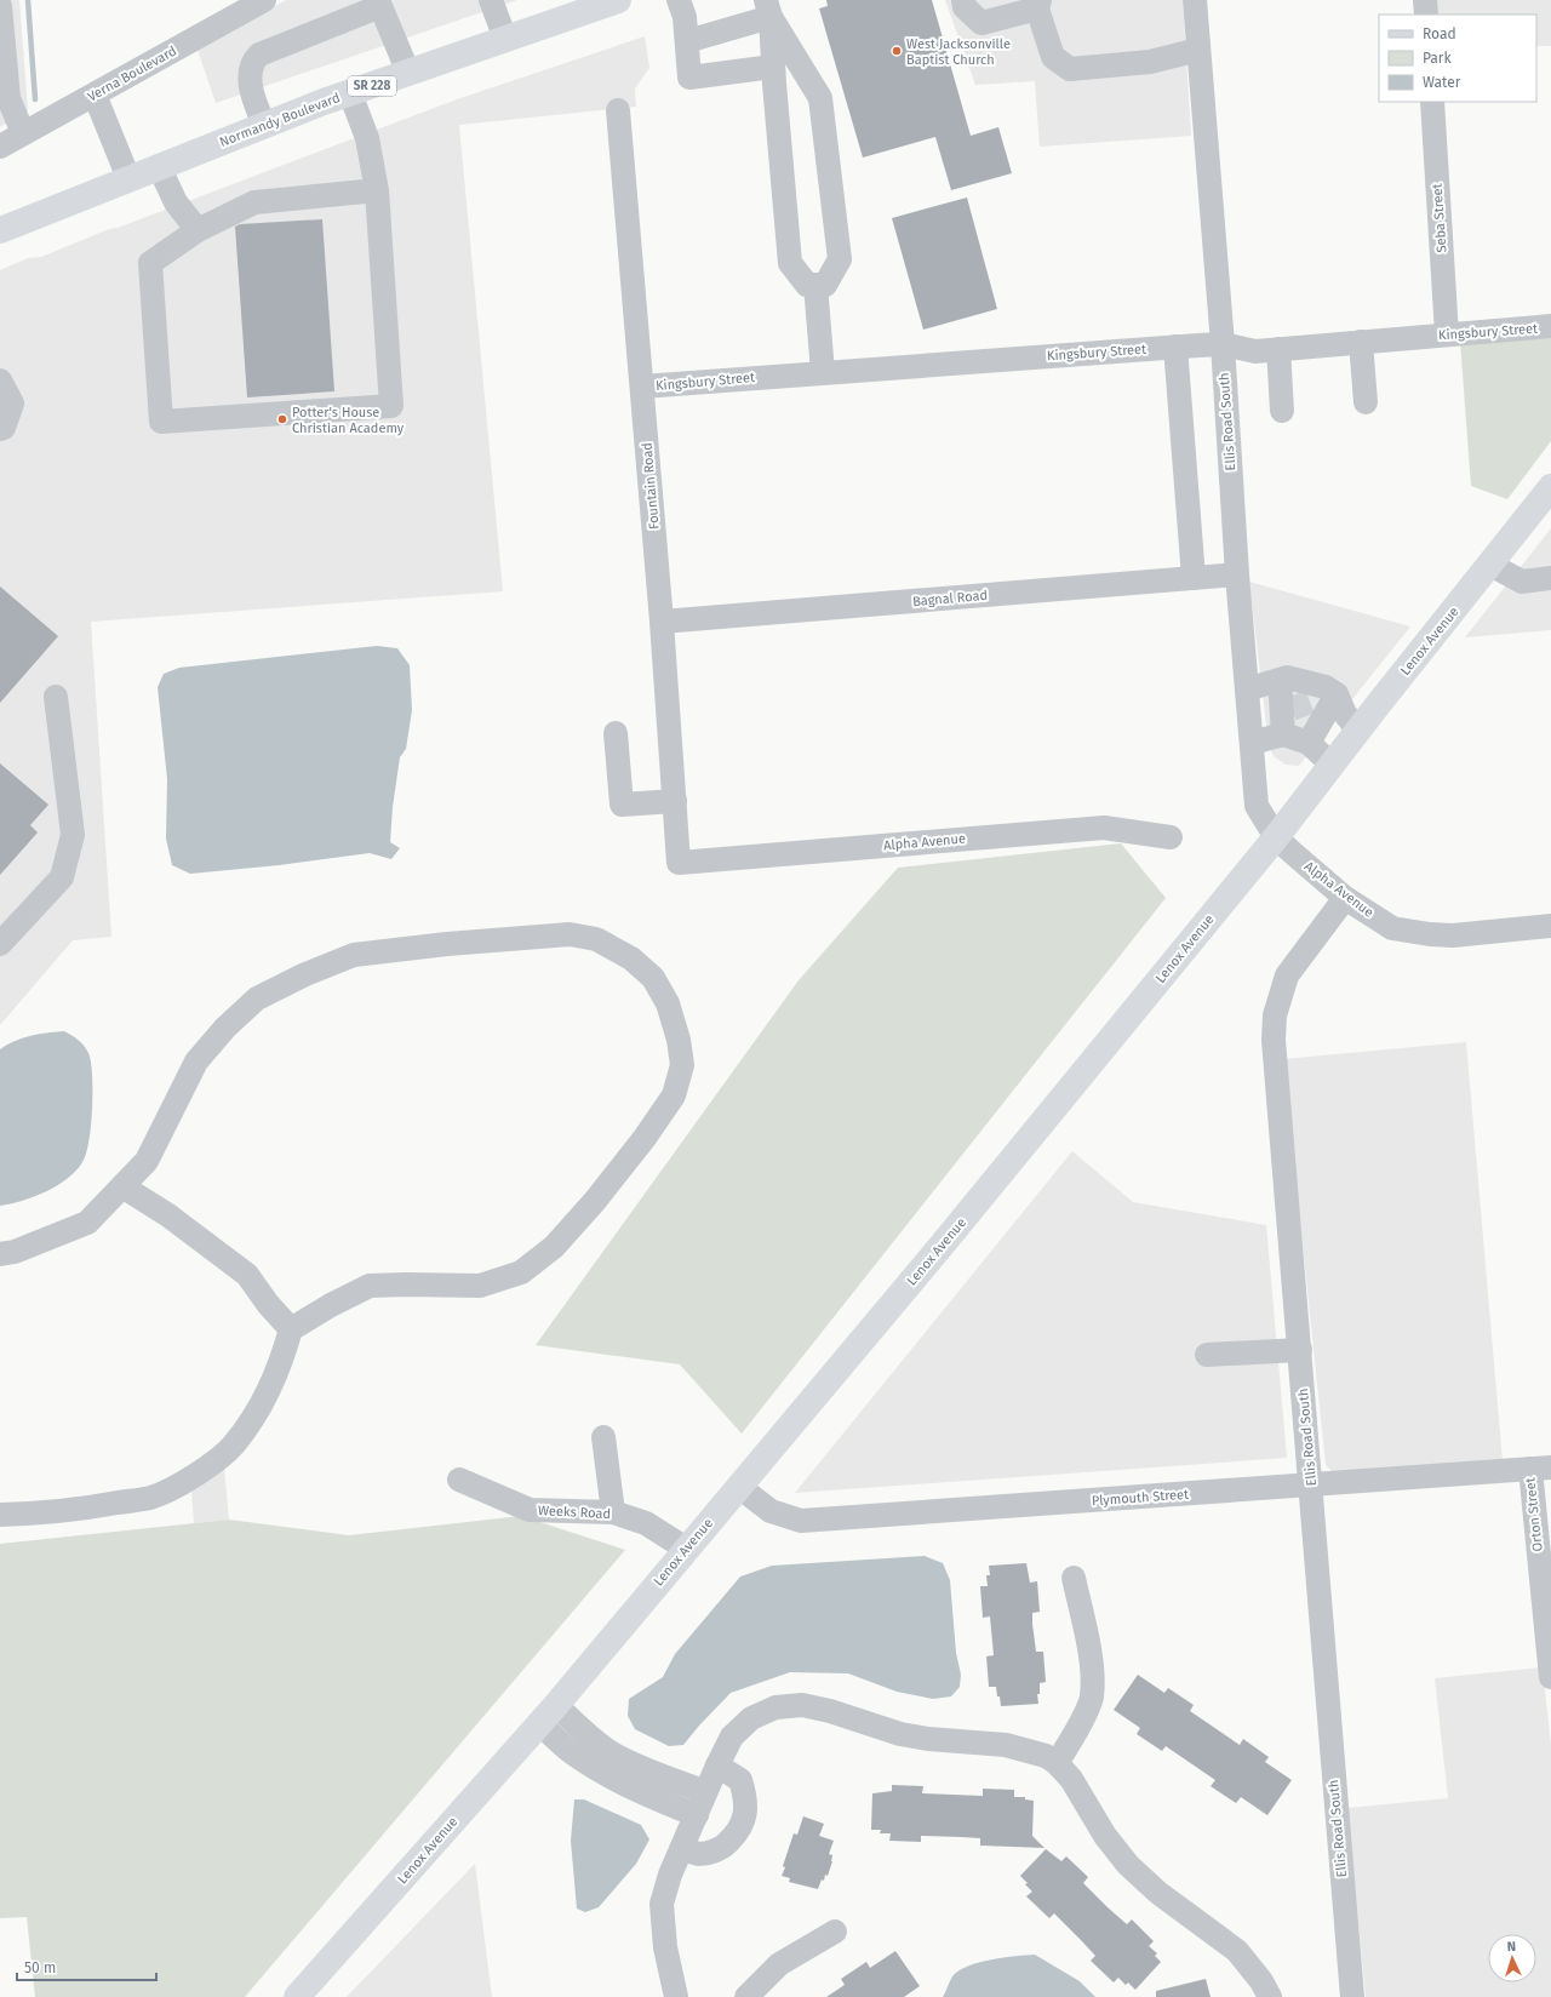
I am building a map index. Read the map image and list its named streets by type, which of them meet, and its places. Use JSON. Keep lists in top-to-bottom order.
{
  "streets": {
    "main road": ["SR 228", "Normandy Boulevard", "Lenox Avenue"],
    "street": [
      "Verna Boulevard",
      "Seba Street",
      "Kingsbury Street",
      "Ellis Road South",
      "Fountain Road",
      "Bagnal Road",
      "Alpha Avenue",
      "Plymouth Street",
      "Weeks Road",
      "Orton Street"
    ]
  },
  "crossings": [
    ["Seba Street", "Kingsbury Street"],
    ["Kingsbury Street", "Ellis Road South"],
    ["Kingsbury Street", "Fountain Road"],
    ["Ellis Road South", "Bagnal Road"],
    ["Ellis Road South", "Lenox Avenue"],
    ["Ellis Road South", "Alpha Avenue"],
    ["Ellis Road South", "Plymouth Street"],
    ["Fountain Road", "Bagnal Road"],
    ["Fountain Road", "Alpha Avenue"],
    ["Lenox Avenue", "Alpha Avenue"],
    ["Lenox Avenue", "Plymouth Street"],
    ["Lenox Avenue", "Weeks Road"],
    ["Plymouth Street", "Orton Street"]
  ],
  "places": ["West Jacksonville Baptist Church", "Potter's House Christian Academy"],
  "legend": ["Road", "Park", "Water"],
  "scale_bar": "50 m",
  "north": "top"
}
